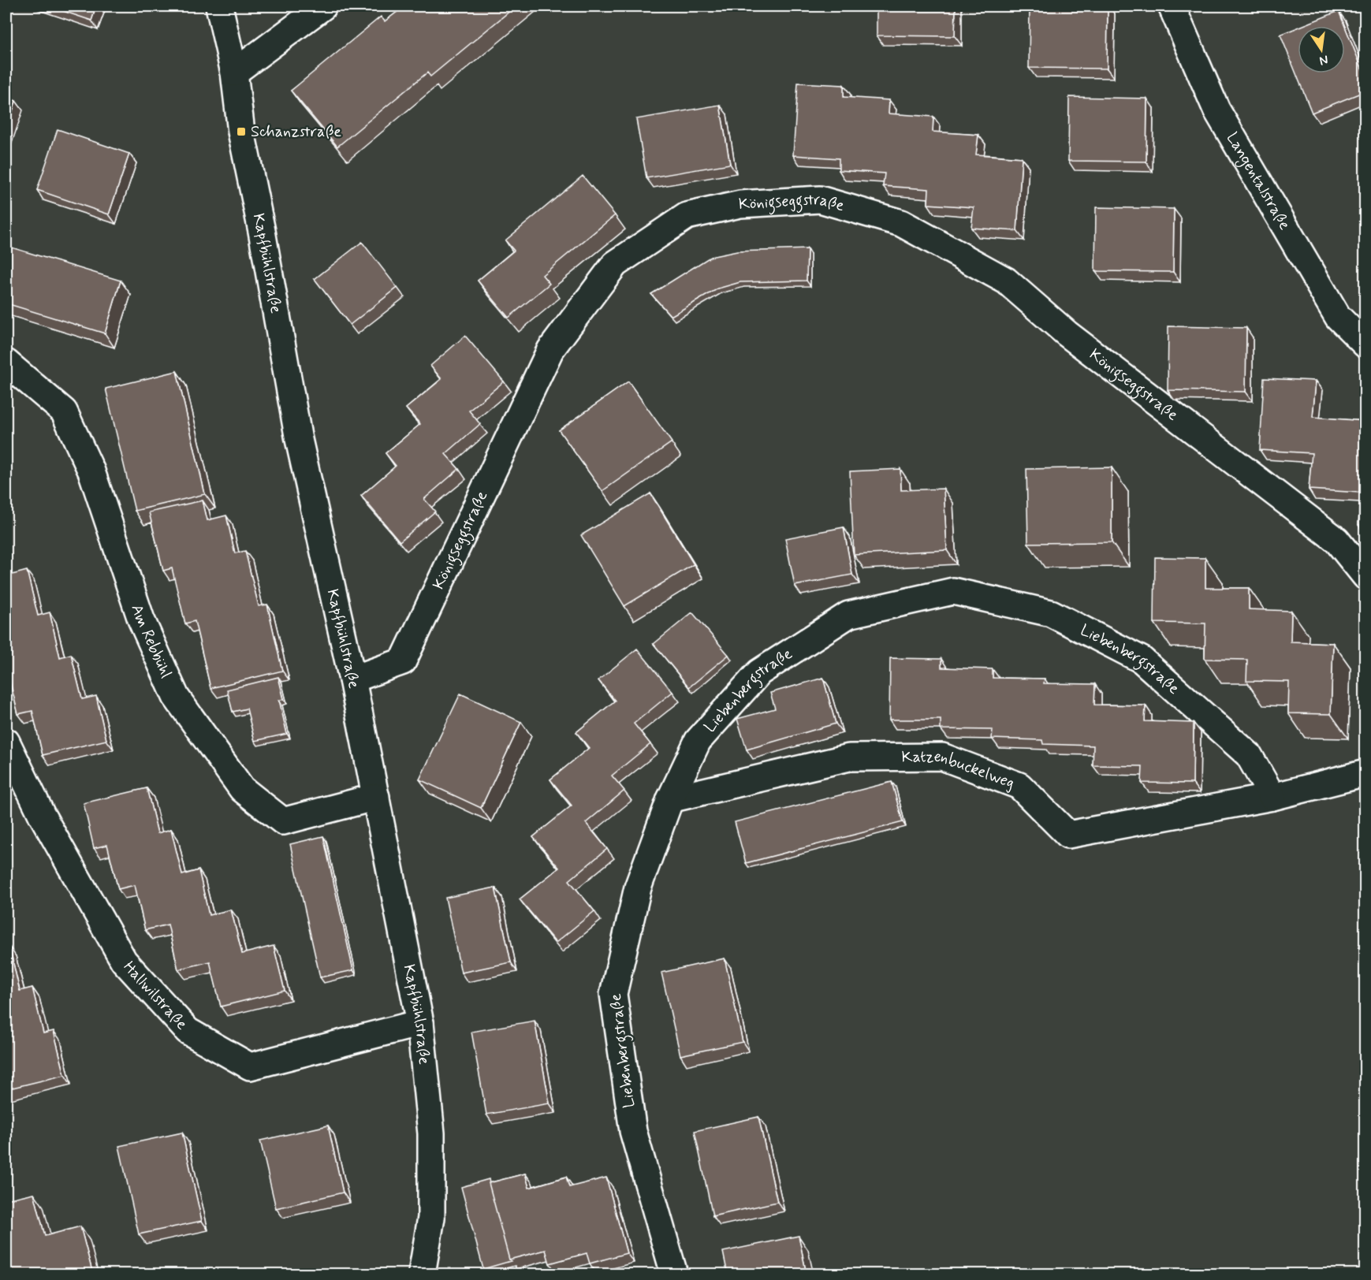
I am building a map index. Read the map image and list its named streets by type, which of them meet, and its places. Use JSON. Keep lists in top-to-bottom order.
{
  "streets": {
    "street": [
      "Langentalstraße",
      "Königseggstraße",
      "Kapfbühlstraße",
      "Am Rebbühl",
      "Liebenbergstraße",
      "Katzenbuckelweg",
      "Hallwilstraße"
    ]
  },
  "crossings": [
    ["Königseggstraße", "Kapfbühlstraße"],
    ["Kapfbühlstraße", "Am Rebbühl"],
    ["Kapfbühlstraße", "Hallwilstraße"],
    ["Liebenbergstraße", "Katzenbuckelweg"]
  ],
  "places": {
    "transit": ["Schanzstraße"]
  },
  "north": "bottom"
}
